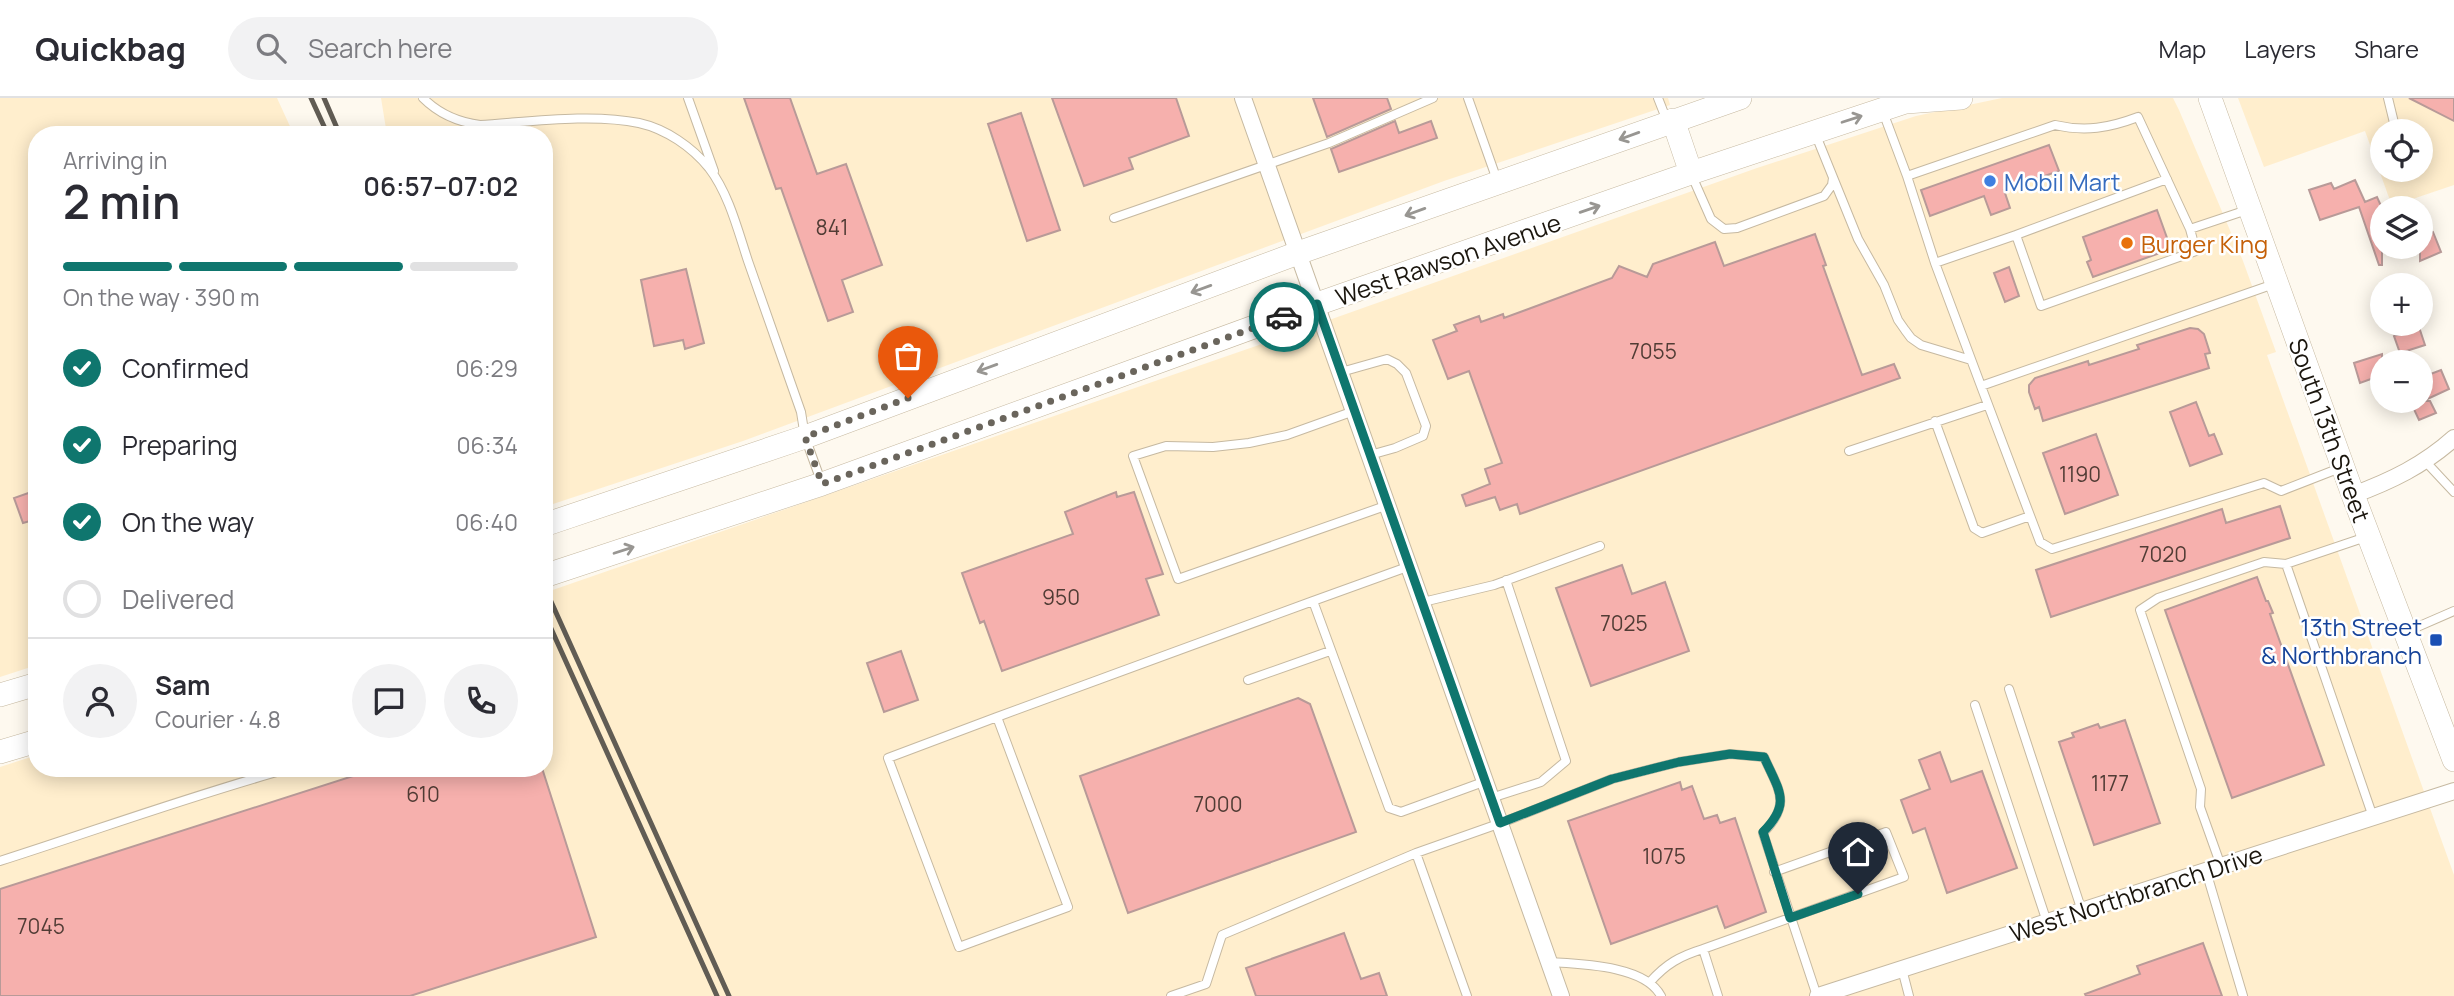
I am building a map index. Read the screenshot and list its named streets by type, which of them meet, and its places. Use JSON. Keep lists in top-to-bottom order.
{
  "streets": {
    "main road": ["West Rawson Avenue", "South 13th Street"],
    "street": ["West Northbranch Drive"]
  },
  "places": {
    "other": ["Mobil Mart", "Burger King"],
    "transit": ["13th Street & Northbranch"]
  },
  "house_numbers": [
    "841",
    "7055",
    "1190",
    "7020",
    "950",
    "7025",
    "1177",
    "610",
    "7000",
    "1075",
    "7045"
  ],
  "page": {
    "header": "Quickbag",
    "search": "Search here",
    "nav": ["Map", "Layers", "Share"],
    "map_buttons": ["+", "−"],
    "heading": ["2 min", "Arriving in", "06:57–07:02"],
    "panel": ["Sam", "Courier · 4.8"],
    "bar": "On the way · 390 m",
    "list": [
      ["Confirmed", "06:29"],
      ["Preparing", "06:34"],
      ["On the way", "06:40"],
      "Delivered"
    ]
  }
}
